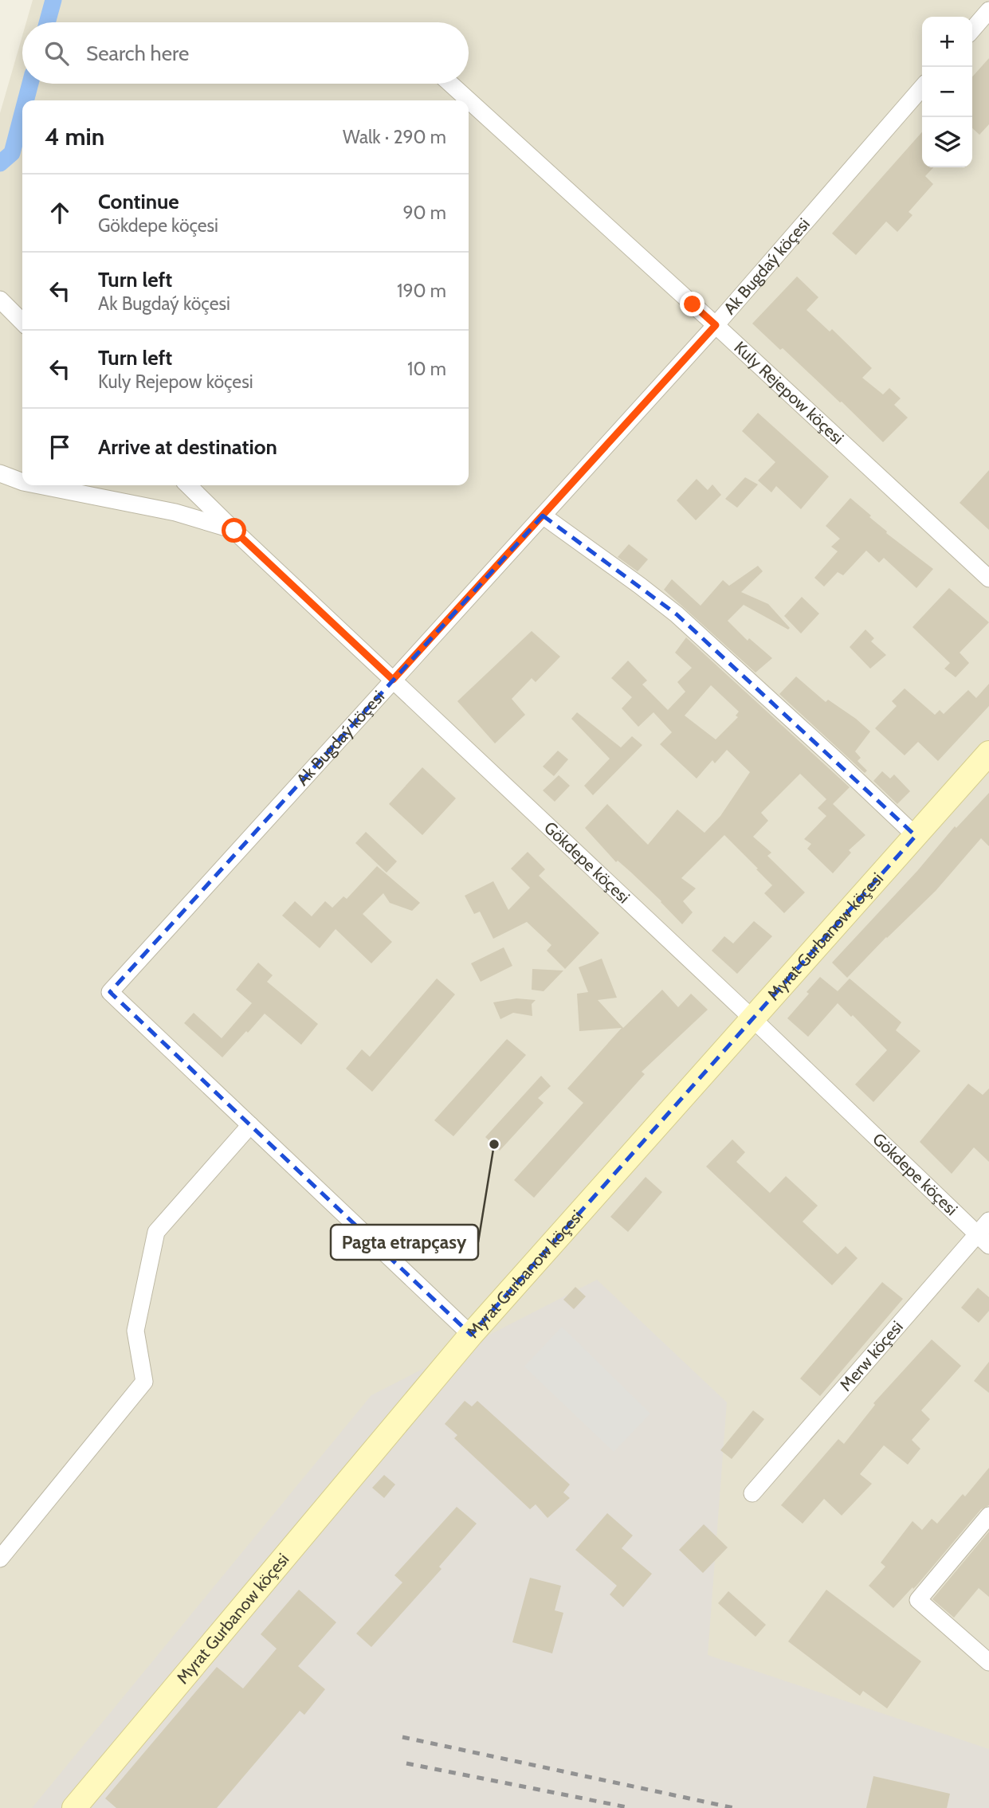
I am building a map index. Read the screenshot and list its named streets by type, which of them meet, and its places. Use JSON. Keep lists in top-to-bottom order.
{
  "streets": {
    "street": [
      "Ak Bugdaý köçesi",
      "Kuly Rejepow köçesi",
      "Gökdepe köçesi",
      "Myrat Gurbanow köçesi",
      "Merw köçesi"
    ]
  },
  "crossings": [
    ["Ak Bugdaý köçesi", "Kuly Rejepow köçesi"],
    ["Ak Bugdaý köçesi", "Gökdepe köçesi"],
    ["Gökdepe köçesi", "Myrat Gurbanow köçesi"],
    ["Gökdepe köçesi", "Merw köçesi"]
  ],
  "places": ["Pagta etrapçasy"],
  "page": {
    "map_buttons": ["+", "−"],
    "search": "Search here",
    "heading": ["4 min", "Walk · 290 m"],
    "list": [
      ["Continue", "Gökdepe köçesi", "90 m"],
      ["Turn left", "Ak Bugdaý köçesi", "190 m"],
      ["Turn left", "Kuly Rejepow köçesi", "10 m"],
      "Arrive at destination"
    ]
  }
}
